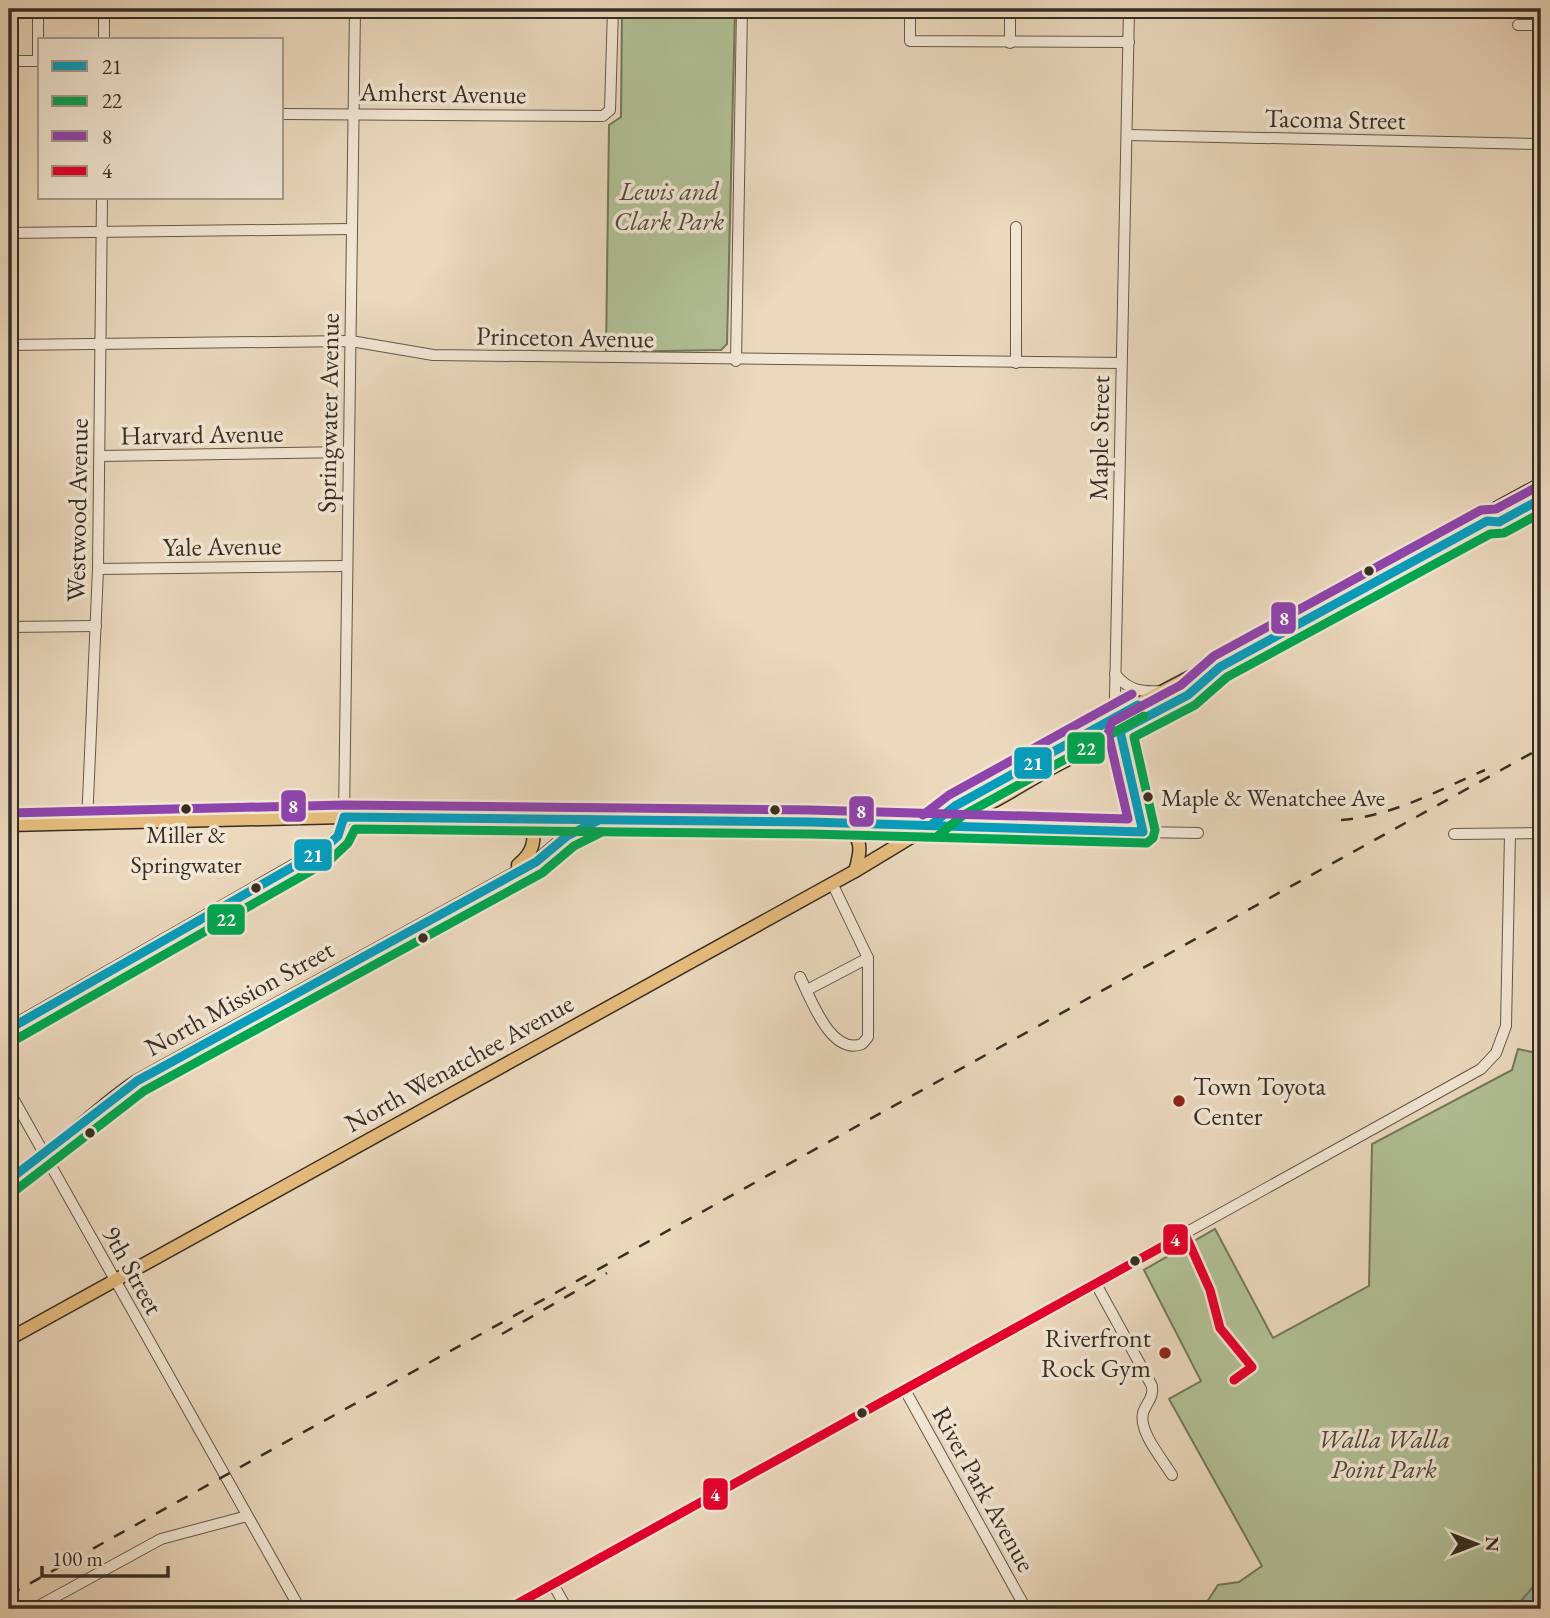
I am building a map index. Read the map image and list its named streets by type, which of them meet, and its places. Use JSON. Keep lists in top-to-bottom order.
{
  "streets": {
    "main road": ["North Mission Street", "North Wenatchee Avenue"],
    "street": [
      "Amherst Avenue",
      "Tacoma Street",
      "Princeton Avenue",
      "Springwater Avenue",
      "Harvard Avenue",
      "Maple Street",
      "Westwood Avenue",
      "Yale Avenue",
      "9th Street",
      "River Park Avenue"
    ]
  },
  "crossings": [
    ["Amherst Avenue", "Springwater Avenue"],
    ["Tacoma Street", "Maple Street"],
    ["Princeton Avenue", "Springwater Avenue"],
    ["Princeton Avenue", "Maple Street"],
    ["Princeton Avenue", "Westwood Avenue"],
    ["Springwater Avenue", "Harvard Avenue"],
    ["Springwater Avenue", "Yale Avenue"],
    ["Harvard Avenue", "Westwood Avenue"],
    ["Maple Street", "North Wenatchee Avenue"],
    ["Westwood Avenue", "Yale Avenue"],
    ["North Mission Street", "9th Street"],
    ["North Wenatchee Avenue", "9th Street"]
  ],
  "parks": ["Lewis and Clark Park", "Walla Walla Point Park"],
  "places": [
    "Maple & Wenatchee Ave",
    "Miller & Springwater",
    "Town Toyota Center",
    "Riverfront Rock Gym"
  ],
  "lines": [
    "transit line 8",
    "transit line 21",
    "transit line 22",
    "transit line 4"
  ],
  "legend": [
    "21",
    "22",
    "8",
    "4"
  ],
  "scale_bar": "100 m",
  "north": "right"
}
